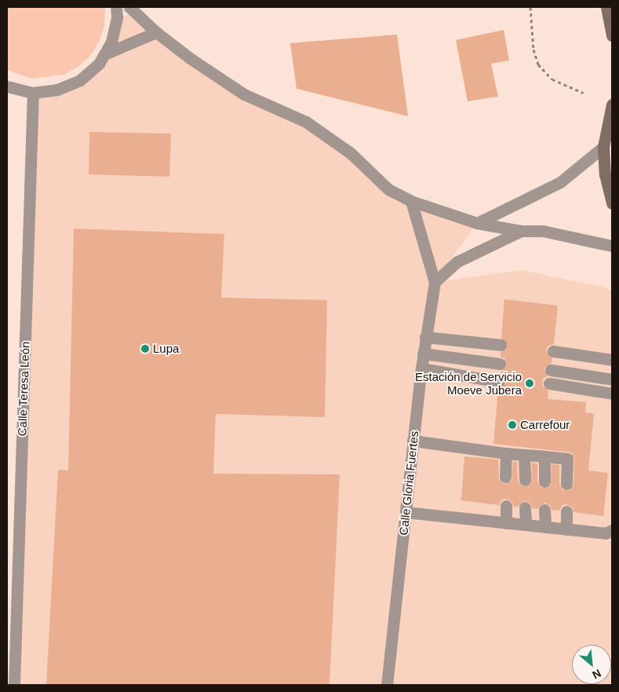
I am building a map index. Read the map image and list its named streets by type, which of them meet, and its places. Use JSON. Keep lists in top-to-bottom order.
{
  "streets": {
    "street": ["Calle Teresa León", "Calle Gloria Fuertes"]
  },
  "places": ["Lupa", "Estación de Servicio Moeve Jubera", "Carrefour"],
  "north": "bottom right"
}
